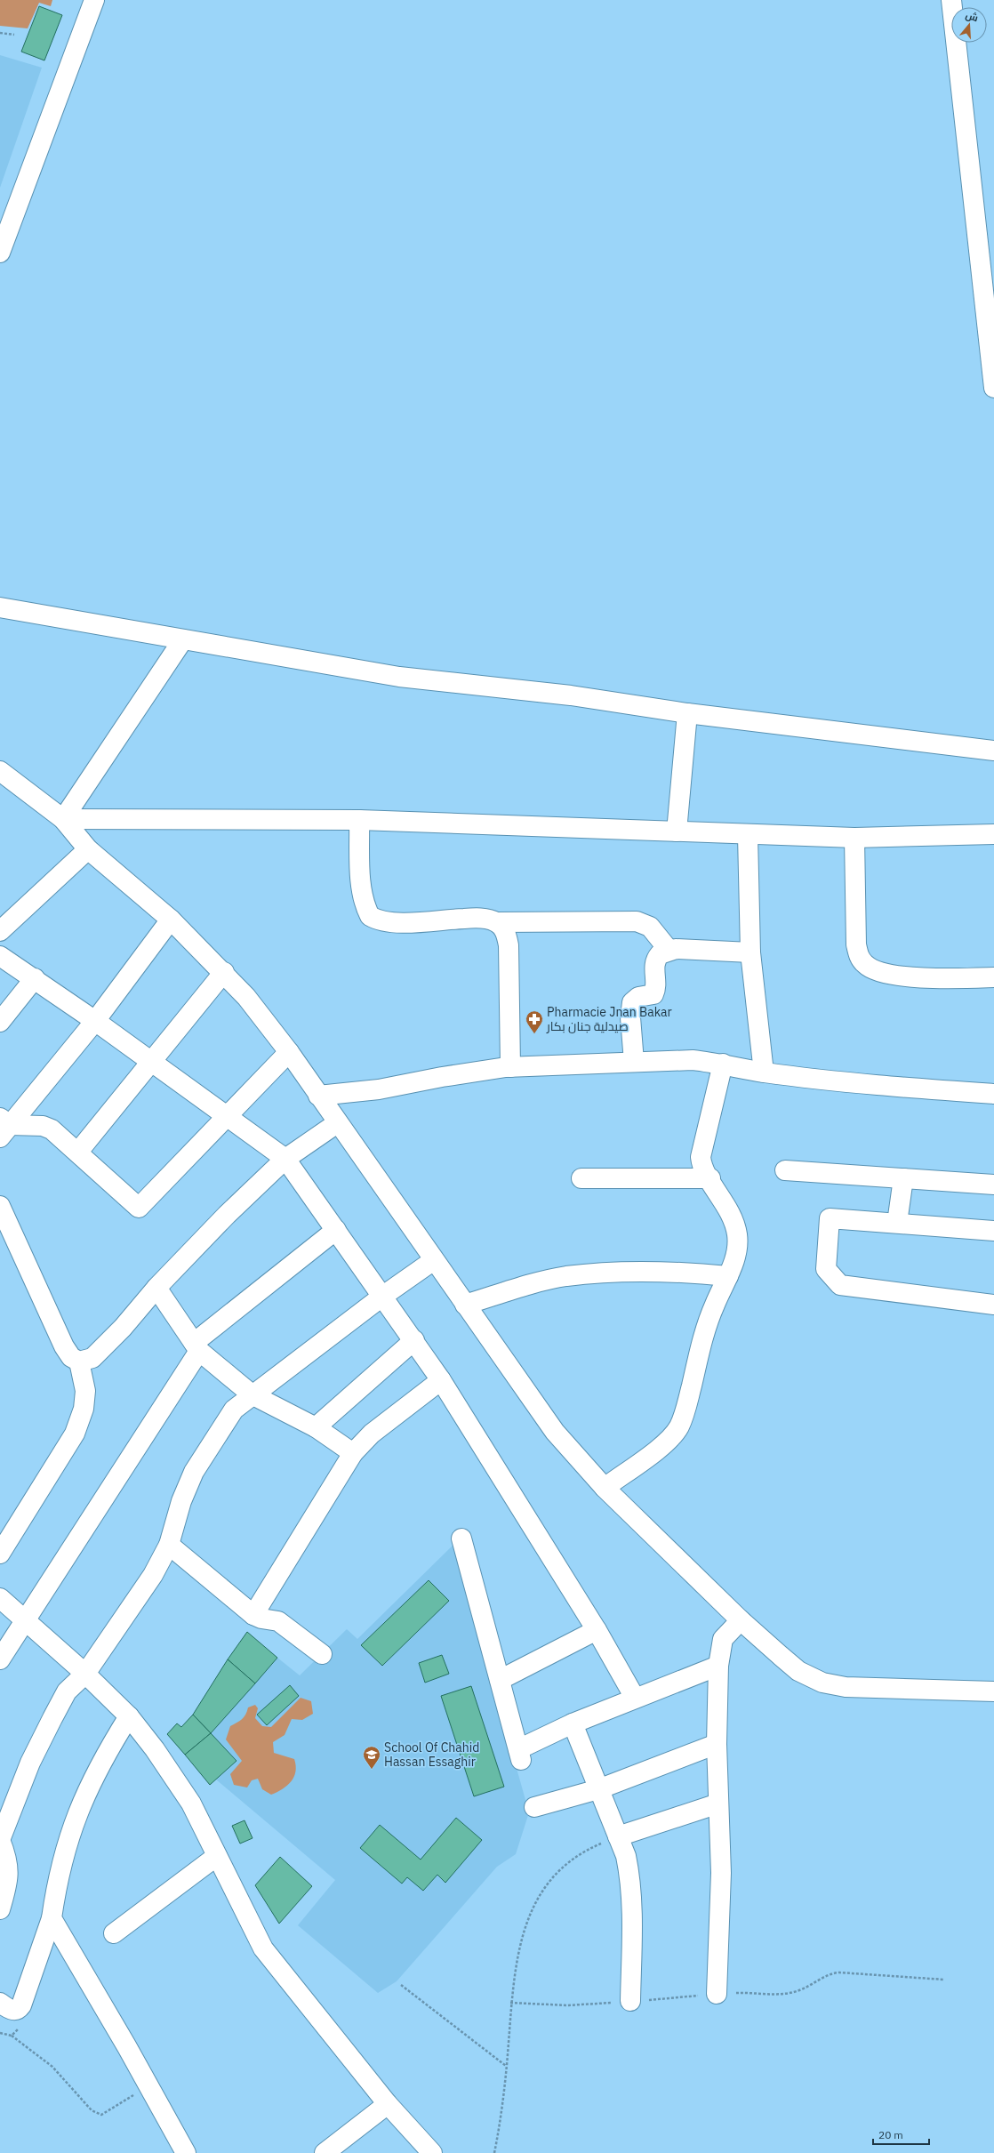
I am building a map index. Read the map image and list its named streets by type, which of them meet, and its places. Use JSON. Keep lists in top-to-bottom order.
{
  "places": {
    "pharmacy": ["Pharmacie Jnan Bakar صيدلية جنان بكار"],
    "school or university": ["School Of Chahid Hassan Essaghir"]
  },
  "scale_bar": "20 m",
  "north": "top"
}
